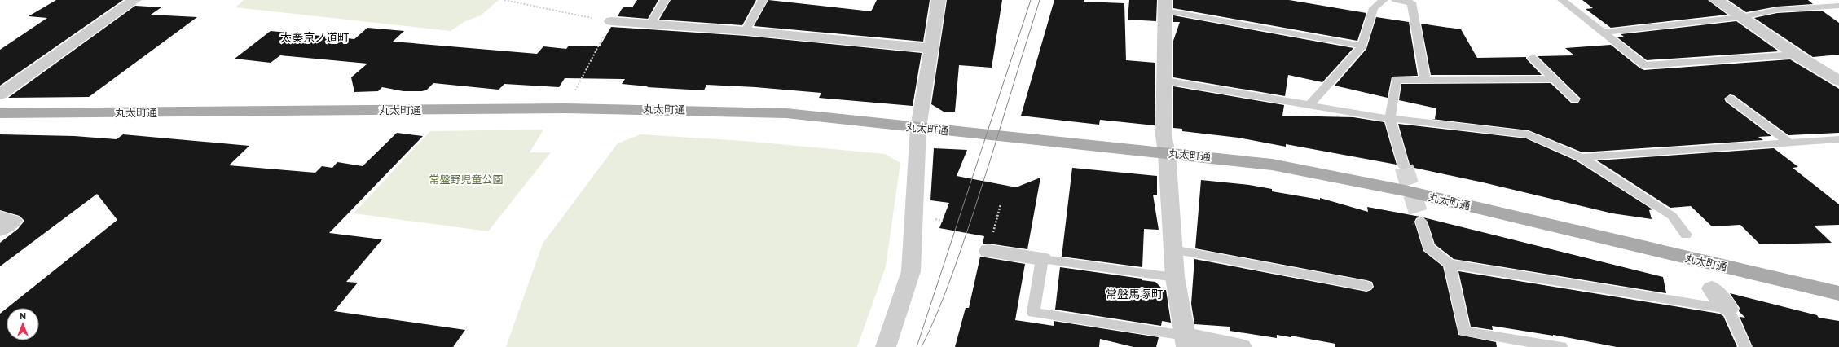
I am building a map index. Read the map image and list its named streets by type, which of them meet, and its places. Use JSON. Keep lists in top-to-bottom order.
{
  "streets": {
    "main road": ["丸太町通"]
  },
  "districts": ["太秦京ノ道町", "常盤馬塚町"],
  "parks": ["常盤野児童公園"],
  "north": "top"
}
